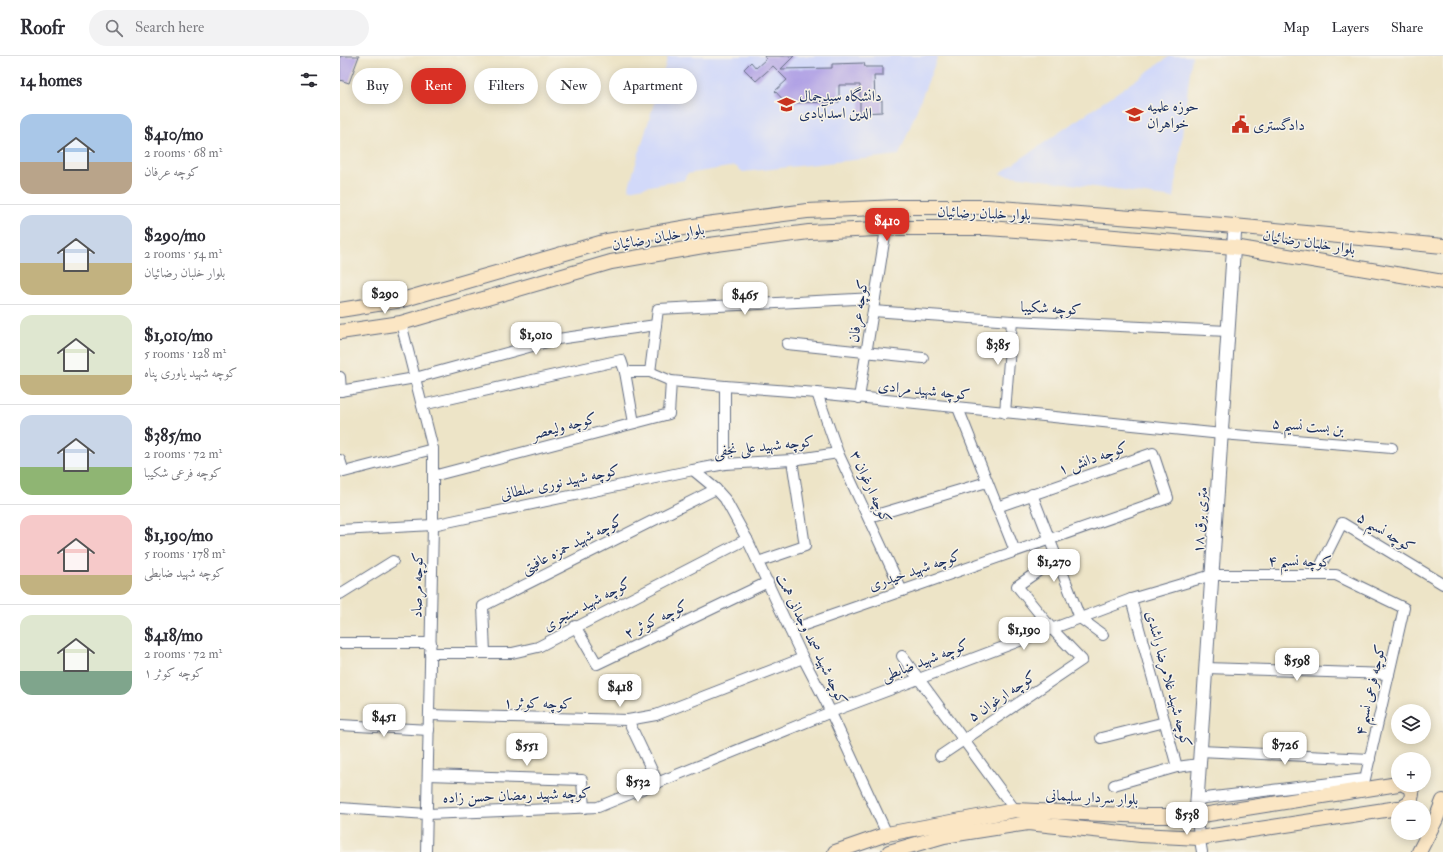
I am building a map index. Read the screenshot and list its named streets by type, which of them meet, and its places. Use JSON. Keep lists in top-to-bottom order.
{
  "streets": {
    "main road": ["بلوار خلبان رضائیان", "بلوار سردار سلیمانی"],
    "street": [
      "کوچه شکیبا",
      "کوچه عرفان",
      "کوچه شهید مرادی",
      "کوچه ولیعصر",
      "بن بست نسیم ۵",
      "کوچه شهید علی نجفی",
      "کوچه دانش ۱",
      "کوچه شهید نوری سلطانی",
      "کوچه ارغوان ۳",
      "۱۸ متری برق",
      "کوچه نسیم ۵",
      "کوچه شهید حمزه عافیتی",
      "کوچه نسیم ۴",
      "کوچه شهید حیدری",
      "کوچه مرصاد",
      "کوچه شهید سنجری",
      "کوچه کوثر ۲",
      "کوچه شهید صمد وجدانی همت",
      "کوچه شهید ضابطی",
      "کوچه شهید غلامرضا راشدی",
      "کوچه فرعی نسیم ۴",
      "کوچه ارغوان ۵",
      "کوچه کوثر ۱",
      "کوچه شهید رمضان حسن زاده"
    ]
  },
  "crossings": [
    ["بلوار خلبان رضائیان", "کوچه عرفان"],
    ["بلوار خلبان رضائیان", "۱۸ متری برق"],
    ["بلوار خلبان رضائیان", "کوچه مرصاد"],
    ["کوچه شکیبا", "کوچه عرفان"],
    ["کوچه شکیبا", "۱۸ متری برق"],
    ["کوچه عرفان", "کوچه شهید مرادی"],
    ["کوچه شهید مرادی", "کوچه ولیعصر"],
    ["کوچه شهید مرادی", "بن بست نسیم ۵"],
    ["کوچه شهید مرادی", "کوچه ارغوان ۳"],
    ["کوچه شهید مرادی", "۱۸ متری برق"],
    ["کوچه ولیعصر", "کوچه مرصاد"],
    ["بن بست نسیم ۵", "۱۸ متری برق"],
    ["کوچه شهید علی نجفی", "کوچه شهید نوری سلطانی"],
    ["کوچه شهید علی نجفی", "کوچه ارغوان ۳"],
    ["کوچه شهید علی نجفی", "کوچه شهید صمد وجدانی همت"],
    ["کوچه دانش ۱", "کوچه شهید حیدری"],
    ["کوچه شهید نوری سلطانی", "کوچه مرصاد"],
    ["کوچه شهید نوری سلطانی", "کوچه شهید صمد وجدانی همت"],
    ["کوچه ارغوان ۳", "کوچه شهید حیدری"],
    ["۱۸ متری برق", "کوچه نسیم ۴"],
    ["۱۸ متری برق", "کوچه شهید ضابطی"],
    ["۱۸ متری برق", "کوچه فرعی نسیم ۴"],
    ["۱۸ متری برق", "بلوار سردار سلیمانی"],
    ["کوچه نسیم ۵", "کوچه نسیم ۴"],
    ["کوچه شهید حمزه عافیتی", "کوچه شهید سنجری"],
    ["کوچه شهید حمزه عافیتی", "کوچه شهید صمد وجدانی همت"],
    ["کوچه نسیم ۴", "کوچه شهید ضابطی"],
    ["کوچه نسیم ۴", "کوچه فرعی نسیم ۴"],
    ["کوچه شهید حیدری", "کوچه شهید صمد وجدانی همت"],
    ["کوچه مرصاد", "کوچه شهید سنجری"],
    ["کوچه مرصاد", "کوچه کوثر ۱"],
    ["کوچه مرصاد", "کوچه شهید رمضان حسن زاده"],
    ["کوچه شهید سنجری", "کوچه کوثر ۲"],
    ["کوچه شهید سنجری", "کوچه شهید صمد وجدانی همت"],
    ["کوچه کوثر ۲", "کوچه شهید صمد وجدانی همت"],
    ["کوچه شهید صمد وجدانی همت", "کوچه شهید ضابطی"],
    ["کوچه شهید صمد وجدانی همت", "کوچه کوثر ۱"],
    ["کوچه شهید صمد وجدانی همت", "کوچه شهید رمضان حسن زاده"],
    ["کوچه شهید صمد وجدانی همت", "بلوار سردار سلیمانی"],
    ["کوچه شهید ضابطی", "کوچه شهید غلامرضا راشدی"],
    ["کوچه شهید ضابطی", "کوچه ارغوان ۵"],
    ["کوچه شهید ضابطی", "کوچه شهید رمضان حسن زاده"]
  ],
  "places": {
    "school or university": ["دانشگاه سیدجمال الدین اسدآبادی", "حوزه علمیه خواهران"],
    "public building": ["دادگستری"]
  },
  "page": {
    "header": "Roofr",
    "search": "Search here",
    "nav": ["Map", "Layers", "Share"],
    "heading": "14 homes",
    "chip": [
      "Buy",
      "Rent",
      "Filters",
      "New",
      "Apartment"
    ],
    "list": [
      {
        "name": "$410/mo",
        "note": "2 rooms · 68 m² · کوچه عرفان"
      },
      {
        "name": "$290/mo",
        "note": "2 rooms · 54 m² · بلوار خلبان رضائیان"
      },
      {
        "name": "$1,010/mo",
        "note": "5 rooms · 128 m² · کوچه شهید یاوری پناه"
      },
      {
        "name": "$385/mo",
        "note": "2 rooms · 72 m² · کوچه فرعی شکیبا"
      },
      {
        "name": "$1,190/mo",
        "note": "5 rooms · 178 m² · کوچه شهید ضابطی"
      },
      {
        "name": "$418/mo",
        "note": "2 rooms · 72 m² · کوچه کوثر ۱"
      }
    ],
    "price": [
      "$410",
      "$290",
      "$465",
      "$1,010",
      "$385",
      "$1,270",
      "$1,190",
      "$598",
      "$418",
      "$451",
      "$726",
      "$551",
      "$532",
      "$538"
    ],
    "map_buttons": ["+", "−"]
  }
}
